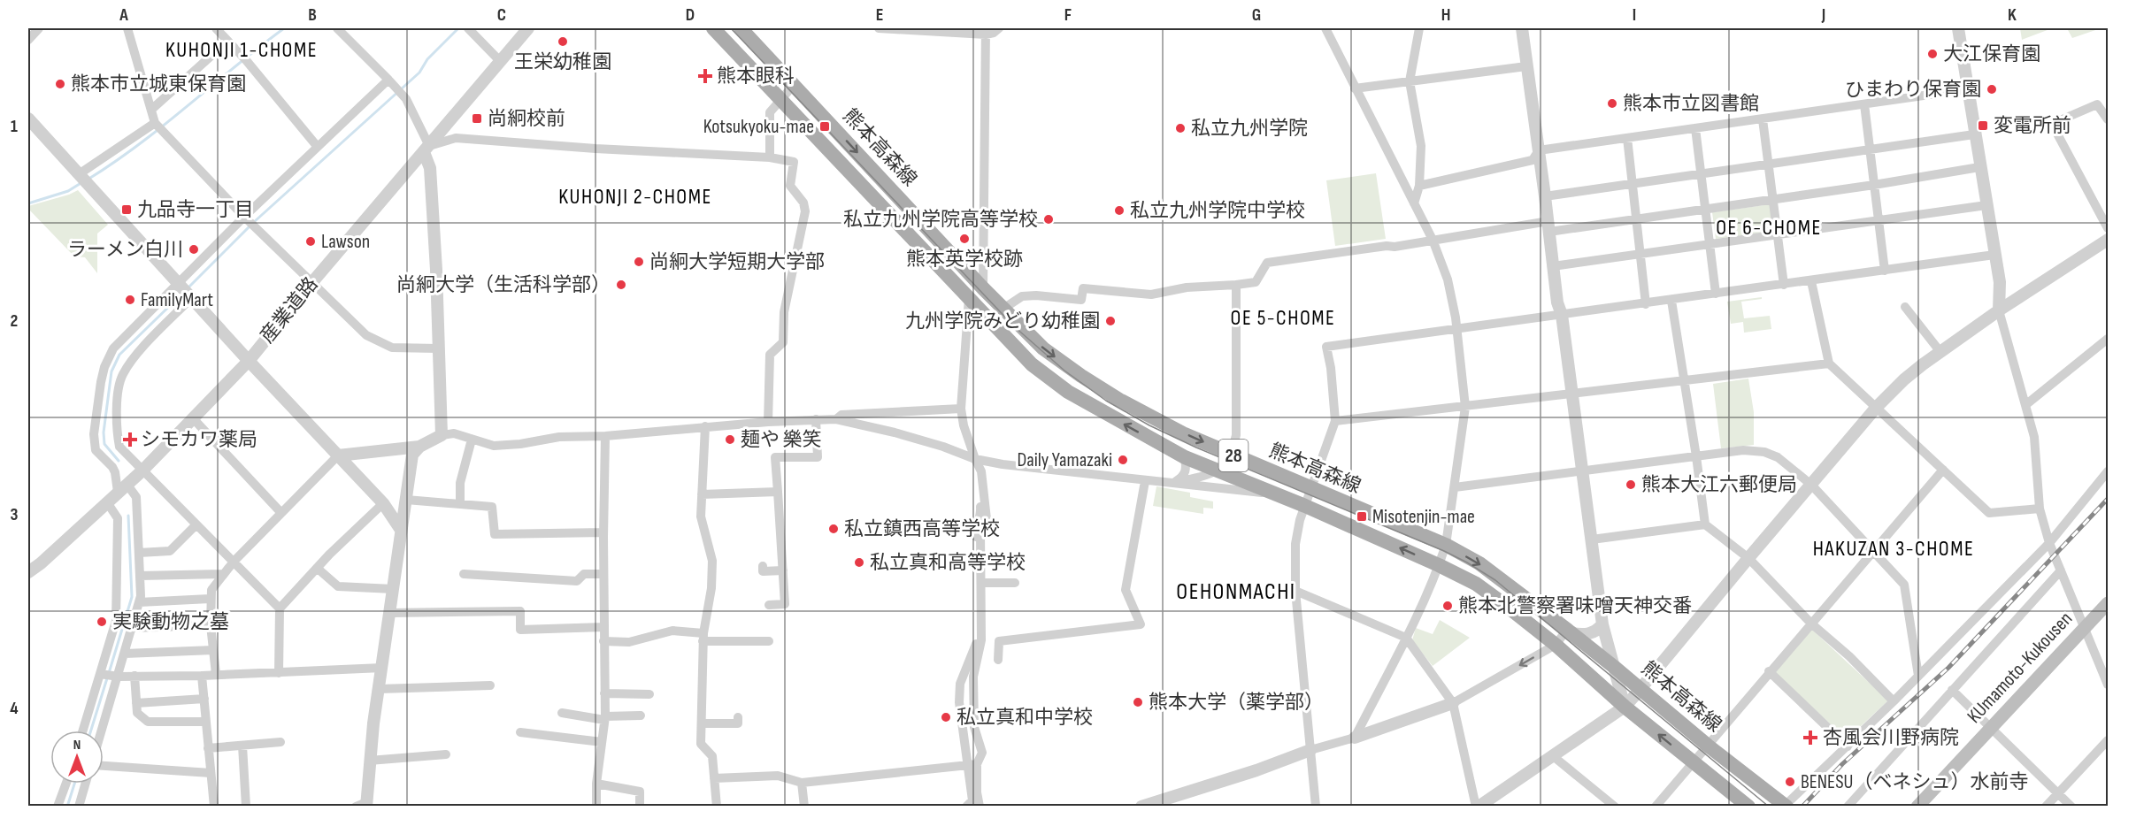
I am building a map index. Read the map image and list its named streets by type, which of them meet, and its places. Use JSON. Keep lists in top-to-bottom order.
{
  "streets": {
    "main road": ["熊本高森線", "28", "KUmamoto-Kukousen"],
    "street": ["産業道路"]
  },
  "districts": [
    "KUHONJI 1-CHOME",
    "KUHONJI 2-CHOME",
    "OE 6-CHOME",
    "OE 5-CHOME",
    "HAKUZAN 3-CHOME",
    "OEHONMACHI"
  ],
  "places": {
    "other": [
      "王栄幼稚園",
      "大江保育園",
      "熊本市立城東保育園",
      "ひまわり保育園",
      "熊本市立図書館",
      "私立九州学院",
      "私立九州学院中学校",
      "私立九州学院高等学校",
      "熊本英学校跡",
      "Lawson",
      "ラーメン白川",
      "尚絅大学短期大学部",
      "尚絅大学（生活科学部）",
      "FamilyMart",
      "九州学院みどり幼稚園",
      "麺や 樂笑",
      "Daily Yamazaki",
      "熊本大江六郵便局",
      "私立鎮西高等学校",
      "私立真和高等学校",
      "熊本北警察署味噌天神交番",
      "実験動物之墓",
      "熊本大学（薬学部）",
      "私立真和中学校",
      "BENESU（ベネシュ）水前寺"
    ],
    "health": ["熊本眼科", "シモカワ薬局", "杏風会川野病院"],
    "transit": [
      "尚絅校前",
      "変電所前",
      "Kotsukyoku-mae",
      "九品寺一丁目",
      "Misotenjin-mae"
    ]
  },
  "north": "top",
  "grid": {
    "columns": [
      "A",
      "B",
      "C",
      "D",
      "E",
      "F",
      "G",
      "H",
      "I",
      "J",
      "K"
    ],
    "rows": [
      "1",
      "2",
      "3",
      "4"
    ]
  }
}
